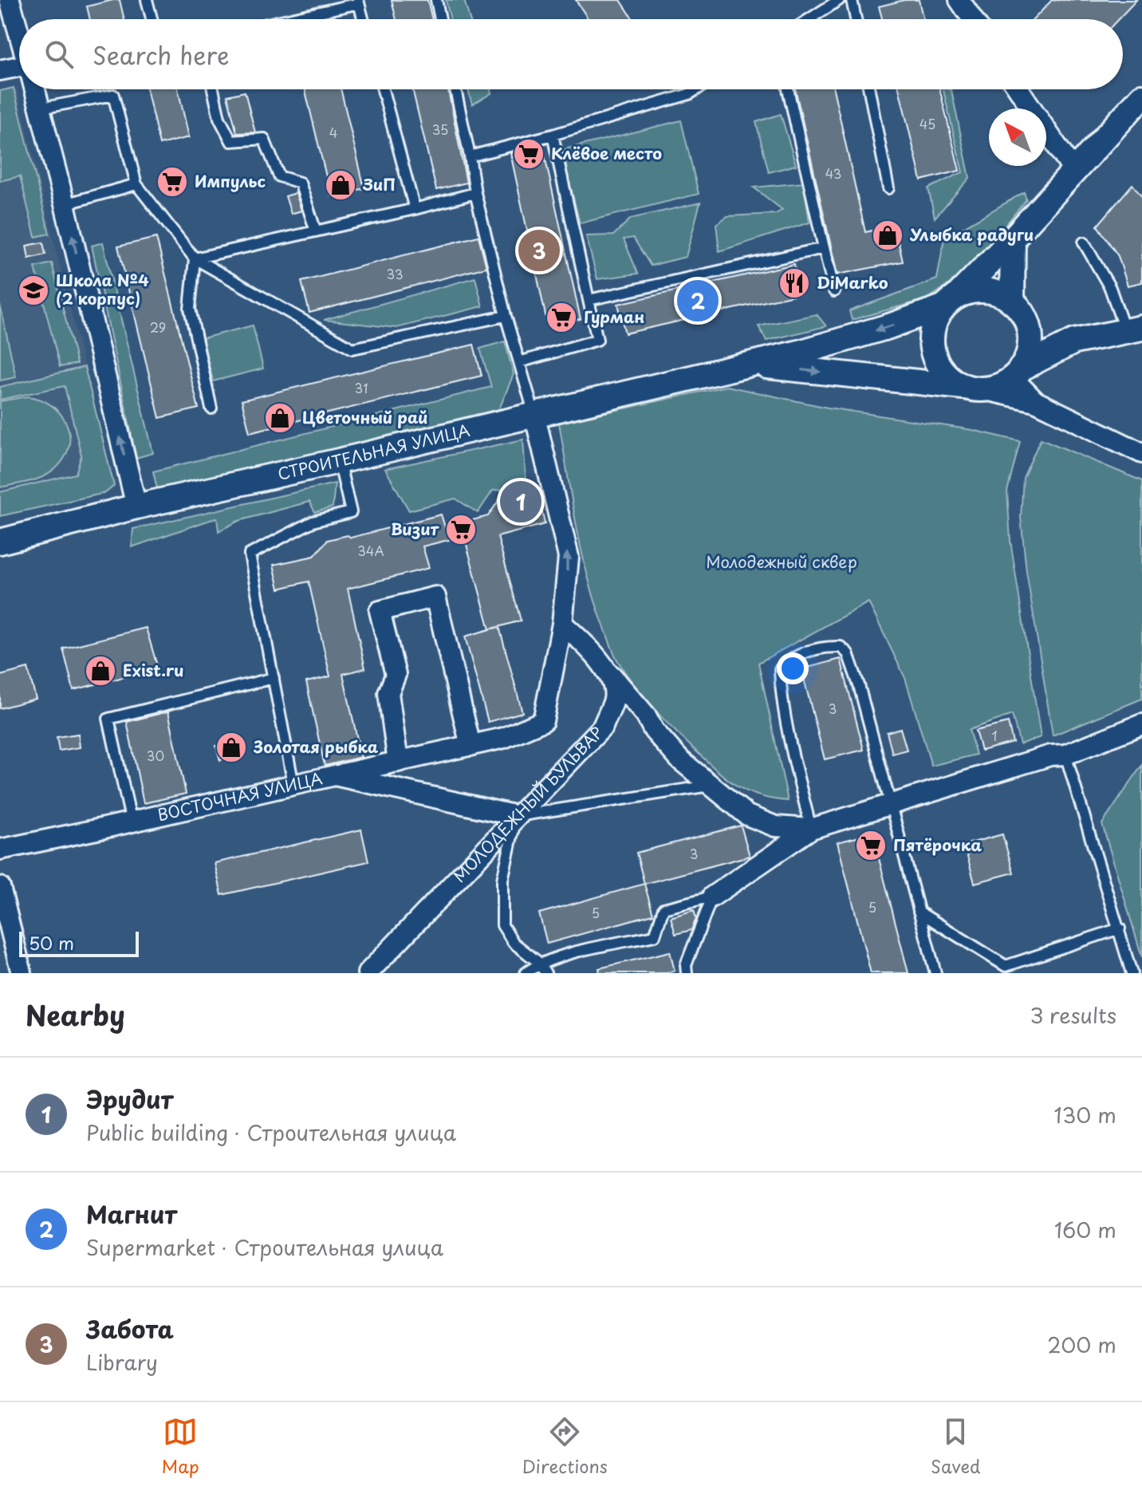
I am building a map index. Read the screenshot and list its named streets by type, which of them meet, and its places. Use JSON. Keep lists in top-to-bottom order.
{
  "streets": {
    "street": ["СТРОИТЕЛЬНАЯ УЛИЦА", "ВОСТОЧНАЯ УЛИЦА", "МОЛОДЁЖНЫЙ БУЛЬВАР"]
  },
  "crossings": [
    ["ВОСТОЧНАЯ УЛИЦА", "МОЛОДЁЖНЫЙ БУЛЬВАР"]
  ],
  "parks": ["Молодежный сквер"],
  "places": {
    "supermarket": [
      "Клёвое место",
      "Импульс",
      "Гурман",
      "Визит",
      "Пятёрочка"
    ],
    "shop": [
      "ЗиП",
      "Улыбка радуги",
      "Цветочный рай",
      "Exist.ru",
      "Золотая рыбка"
    ],
    "restaurant": ["DiMarko"],
    "school or university": ["Школа №4 (2 корпус)"]
  },
  "house_numbers": [
    "45",
    "35",
    "4",
    "43",
    "33",
    "29",
    "31",
    "34А",
    "3",
    "1",
    "30",
    "3",
    "5",
    "5"
  ],
  "scale_bar": "50 m",
  "north": "top left",
  "page": {
    "search": "Search here",
    "pins": ["3", "2", "1"],
    "scale": "50 m",
    "heading": ["Nearby", "3 results"],
    "list": [
      {
        "mark": "1",
        "name": "Эрудит",
        "note": "Public building · Строительная улица",
        "value": "130 m"
      },
      {
        "mark": "2",
        "name": "Магнит",
        "note": "Supermarket · Строительная улица",
        "value": "160 m"
      },
      {
        "mark": "3",
        "name": "Забота",
        "note": "Library",
        "value": "200 m"
      }
    ],
    "nav": ["Map", "Directions", "Saved"]
  }
}
